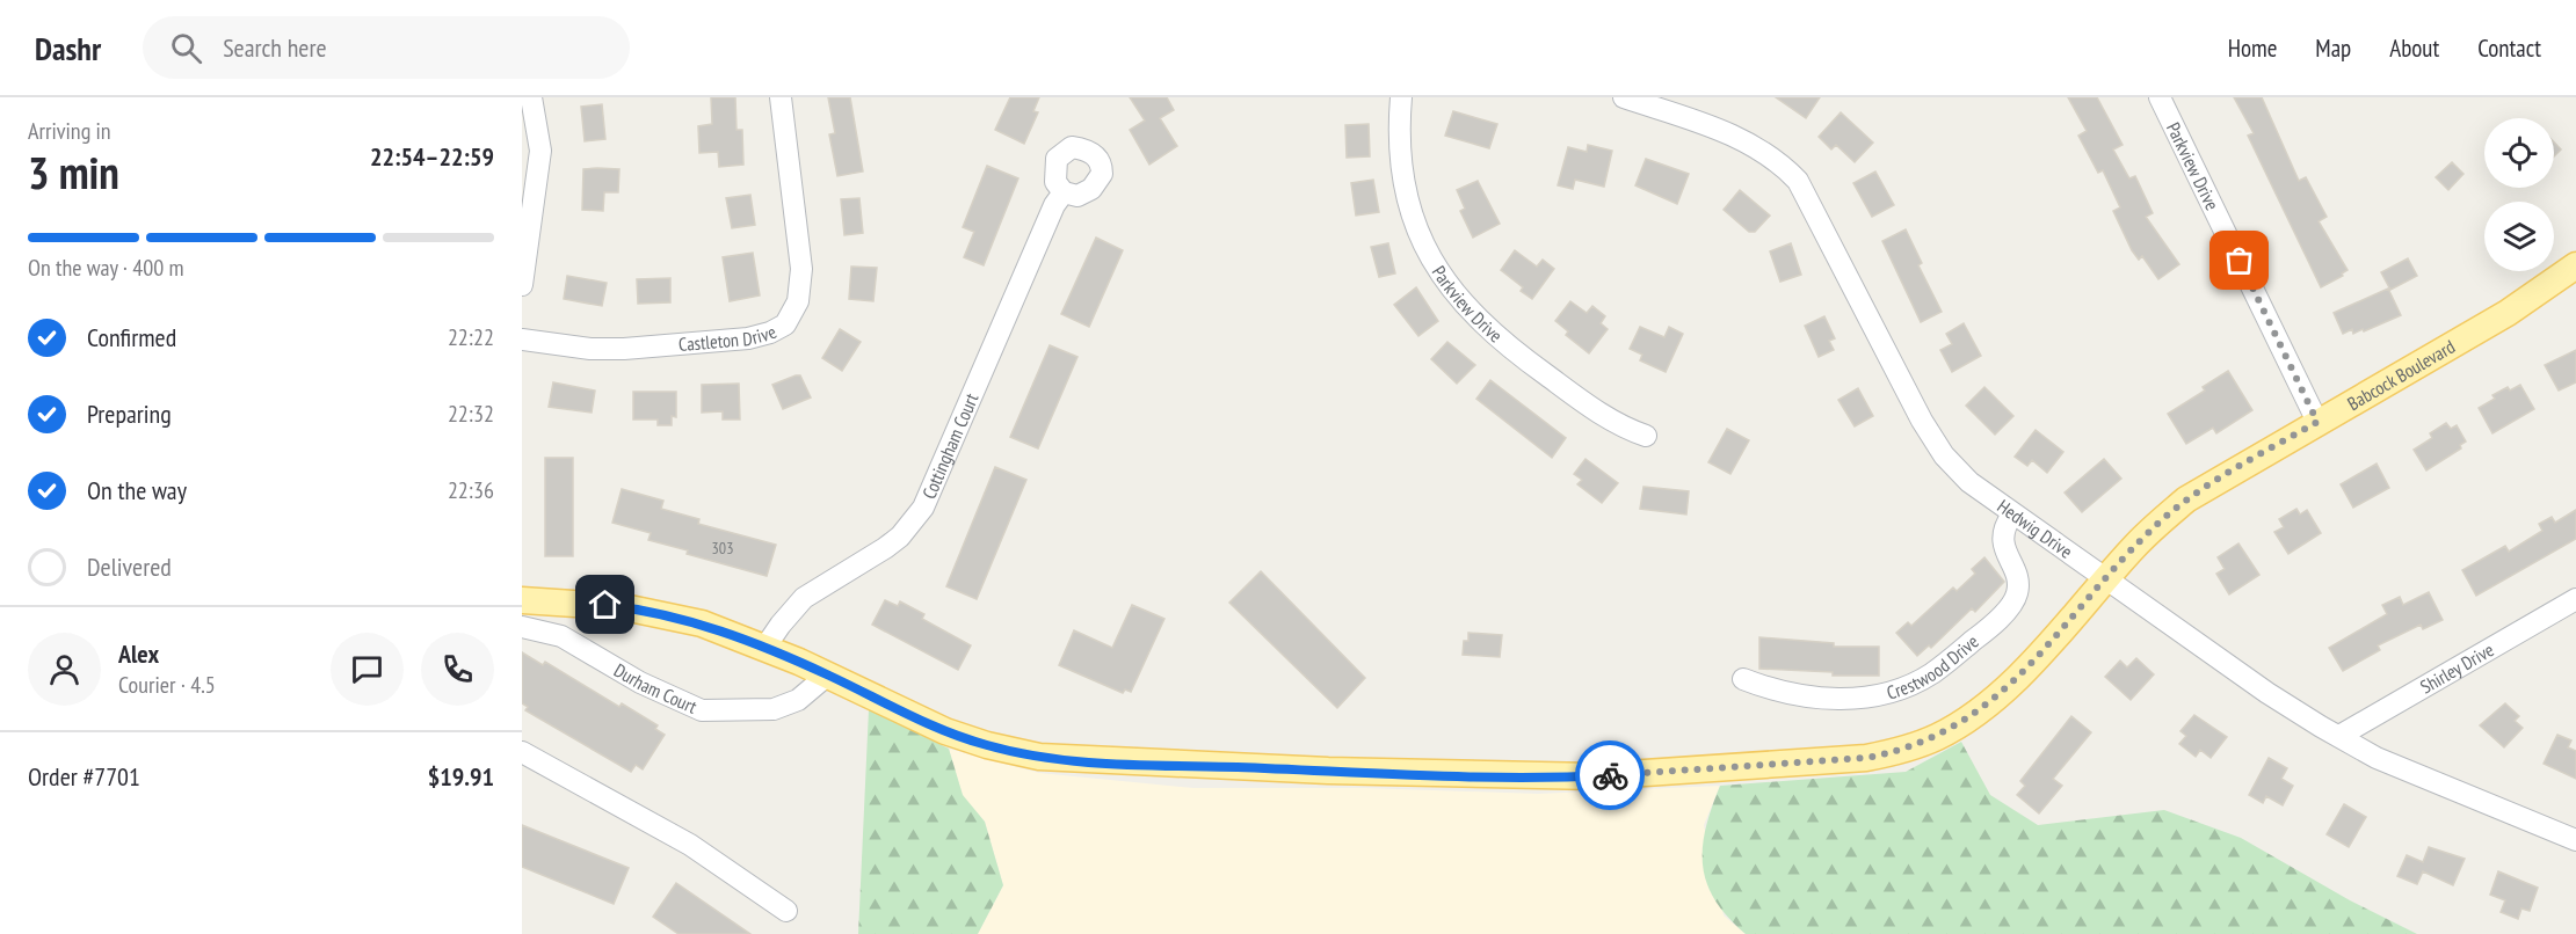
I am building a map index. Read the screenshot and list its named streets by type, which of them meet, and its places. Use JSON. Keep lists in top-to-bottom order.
{
  "streets": {
    "main road": ["Babcock Boulevard"],
    "street": [
      "Parkview Drive",
      "Castleton Drive",
      "Cottingham Court",
      "Hedwig Drive",
      "Crestwood Drive",
      "Shirley Drive",
      "Durham Court"
    ]
  },
  "crossings": [
    ["Parkview Drive", "Babcock Boulevard"],
    ["Babcock Boulevard", "Cottingham Court"],
    ["Babcock Boulevard", "Hedwig Drive"],
    ["Babcock Boulevard", "Durham Court"],
    ["Hedwig Drive", "Crestwood Drive"],
    ["Hedwig Drive", "Shirley Drive"]
  ],
  "house_numbers": ["303"],
  "page": {
    "header": "Dashr",
    "search": "Search here",
    "nav": [
      "Home",
      "Map",
      "About",
      "Contact"
    ],
    "heading": ["3 min", "Arriving in", "22:54–22:59"],
    "panel": [
      "Alex",
      "Courier · 4.5",
      "Order #7701",
      "$19.91"
    ],
    "bar": "On the way · 400 m",
    "list": [
      ["Confirmed", "22:22"],
      ["Preparing", "22:32"],
      ["On the way", "22:36"],
      "Delivered"
    ]
  }
}
